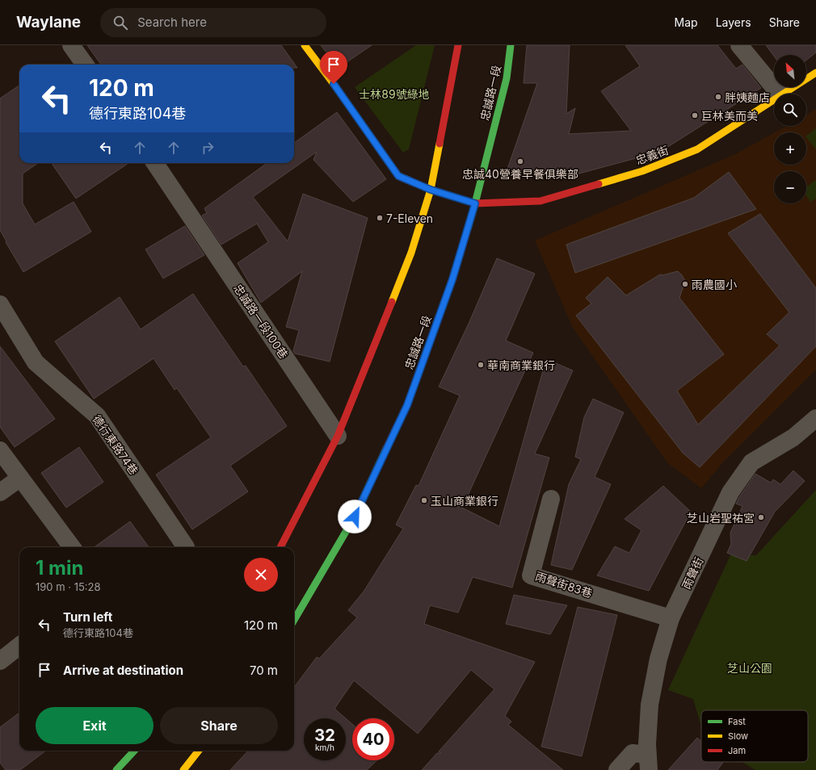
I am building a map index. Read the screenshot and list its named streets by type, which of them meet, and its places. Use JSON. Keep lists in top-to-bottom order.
{
  "streets": {
    "street": [
      "忠誠路一段",
      "忠義街",
      "忠誠路一段100巷",
      "德行東路74巷",
      "雨聲街",
      "雨聲街83巷"
    ]
  },
  "crossings": [
    ["忠誠路一段", "忠義街"],
    ["雨聲街", "雨聲街83巷"]
  ],
  "parks": ["士林89號綠地", "芝山公園"],
  "places": [
    "胖姨麵店",
    "巨林美而美",
    "忠誠40營養早餐俱樂部",
    "7-Eleven",
    "雨農國小",
    "華南商業銀行",
    "玉山商業銀行",
    "芝山岩聖祐宮"
  ],
  "legend": ["Fast", "Slow", "Jam"],
  "north": "top left",
  "page": {
    "header": "Waylane",
    "search": "Search here",
    "nav": ["Map", "Layers", "Share"],
    "map_buttons": ["+", "−"],
    "turn": ["120 m", "德行東路104巷"],
    "heading": ["1 min", "190 m · 15:28"],
    "list": [
      {
        "name": "Turn left",
        "note": "德行東路104巷",
        "value": "120 m"
      },
      {
        "name": "Arrive at destination",
        "value": "70 m"
      }
    ],
    "buttons": ["Exit", "Share"],
    "speed": "32 km/h",
    "limit": "40"
  }
}
